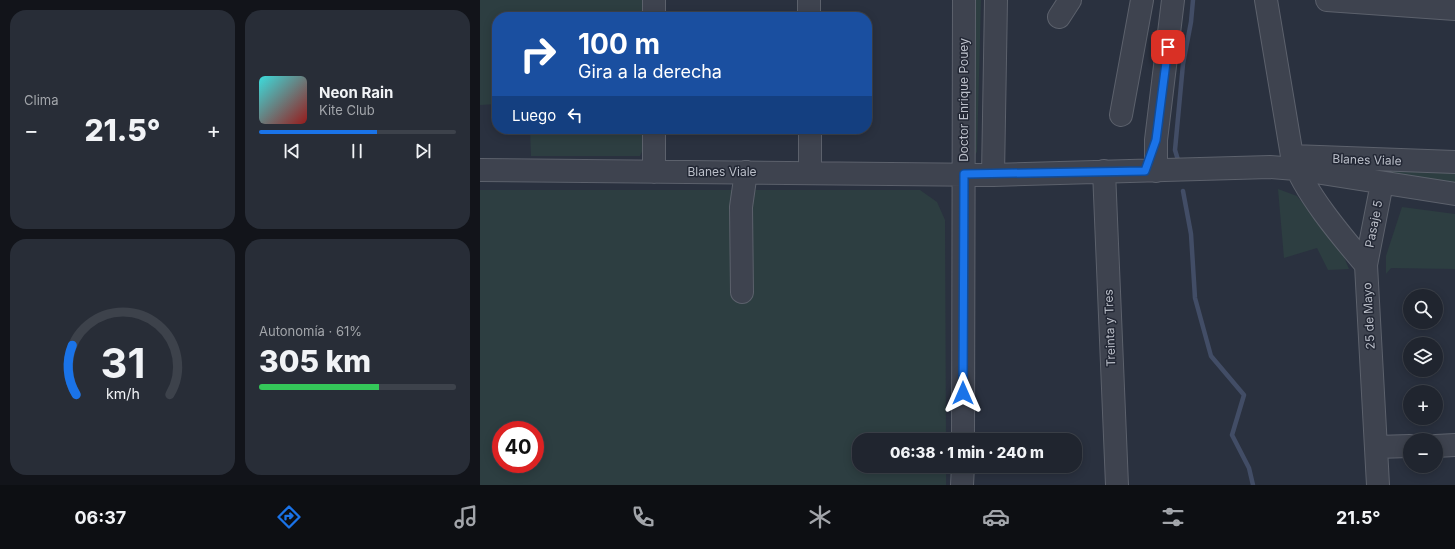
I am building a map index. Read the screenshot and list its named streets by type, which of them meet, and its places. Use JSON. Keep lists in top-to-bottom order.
{
  "streets": {
    "street": [
      "Doctor Enrique Pouey",
      "Blanes Viale",
      "Pasaje 5",
      "25 de Mayo",
      "Treinta y Tres"
    ]
  },
  "crossings": [
    ["Doctor Enrique Pouey", "Blanes Viale"],
    ["Blanes Viale", "25 de Mayo"],
    ["Blanes Viale", "Treinta y Tres"],
    ["Pasaje 5", "25 de Mayo"]
  ],
  "page": {
    "tile": [
      "Clima",
      ["Autonomía · 61%", "305 km"]
    ],
    "turn": ["100 m", "Gira a la derecha"],
    "song": ["Neon Rain", "Kite Club"],
    "then": "Luego",
    "heat": ["−", "21.5°", "+"],
    "map_buttons": ["+", "−"],
    "limit": "40",
    "trip": "06:38 · 1 min · 240 m",
    "tabs": ["06:37", "21.5°"],
    "gauge": ["31", "km/h"]
  }
}
